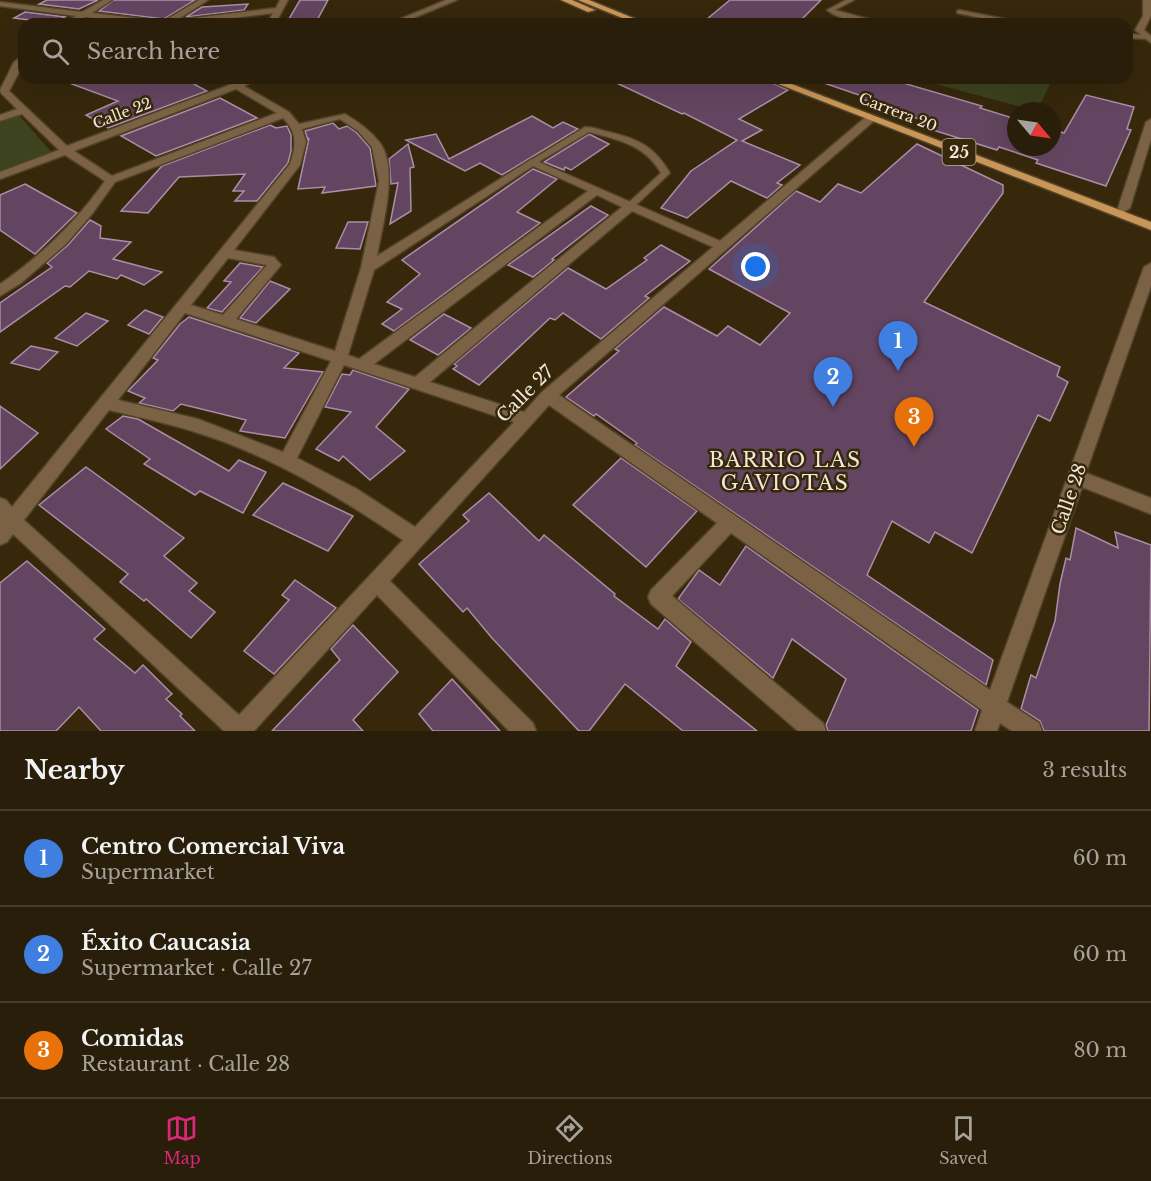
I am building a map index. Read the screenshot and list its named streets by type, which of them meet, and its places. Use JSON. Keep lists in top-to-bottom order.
{
  "streets": {
    "main road": ["Carrera 20", "25"],
    "street": ["Calle 22", "Calle 27", "Calle 28"]
  },
  "crossings": [
    ["Carrera 20", "Calle 27"]
  ],
  "districts": ["BARRIO LAS GAVIOTAS"],
  "north": "bottom right",
  "page": {
    "search": "Search here",
    "pins": ["1", "2", "3"],
    "heading": ["Nearby", "3 results"],
    "list": [
      {
        "mark": "1",
        "name": "Centro Comercial Viva",
        "note": "Supermarket",
        "value": "60 m"
      },
      {
        "mark": "2",
        "name": "Éxito Caucasia",
        "note": "Supermarket · Calle 27",
        "value": "60 m"
      },
      {
        "mark": "3",
        "name": "Comidas",
        "note": "Restaurant · Calle 28",
        "value": "80 m"
      }
    ],
    "nav": ["Map", "Directions", "Saved"]
  }
}
